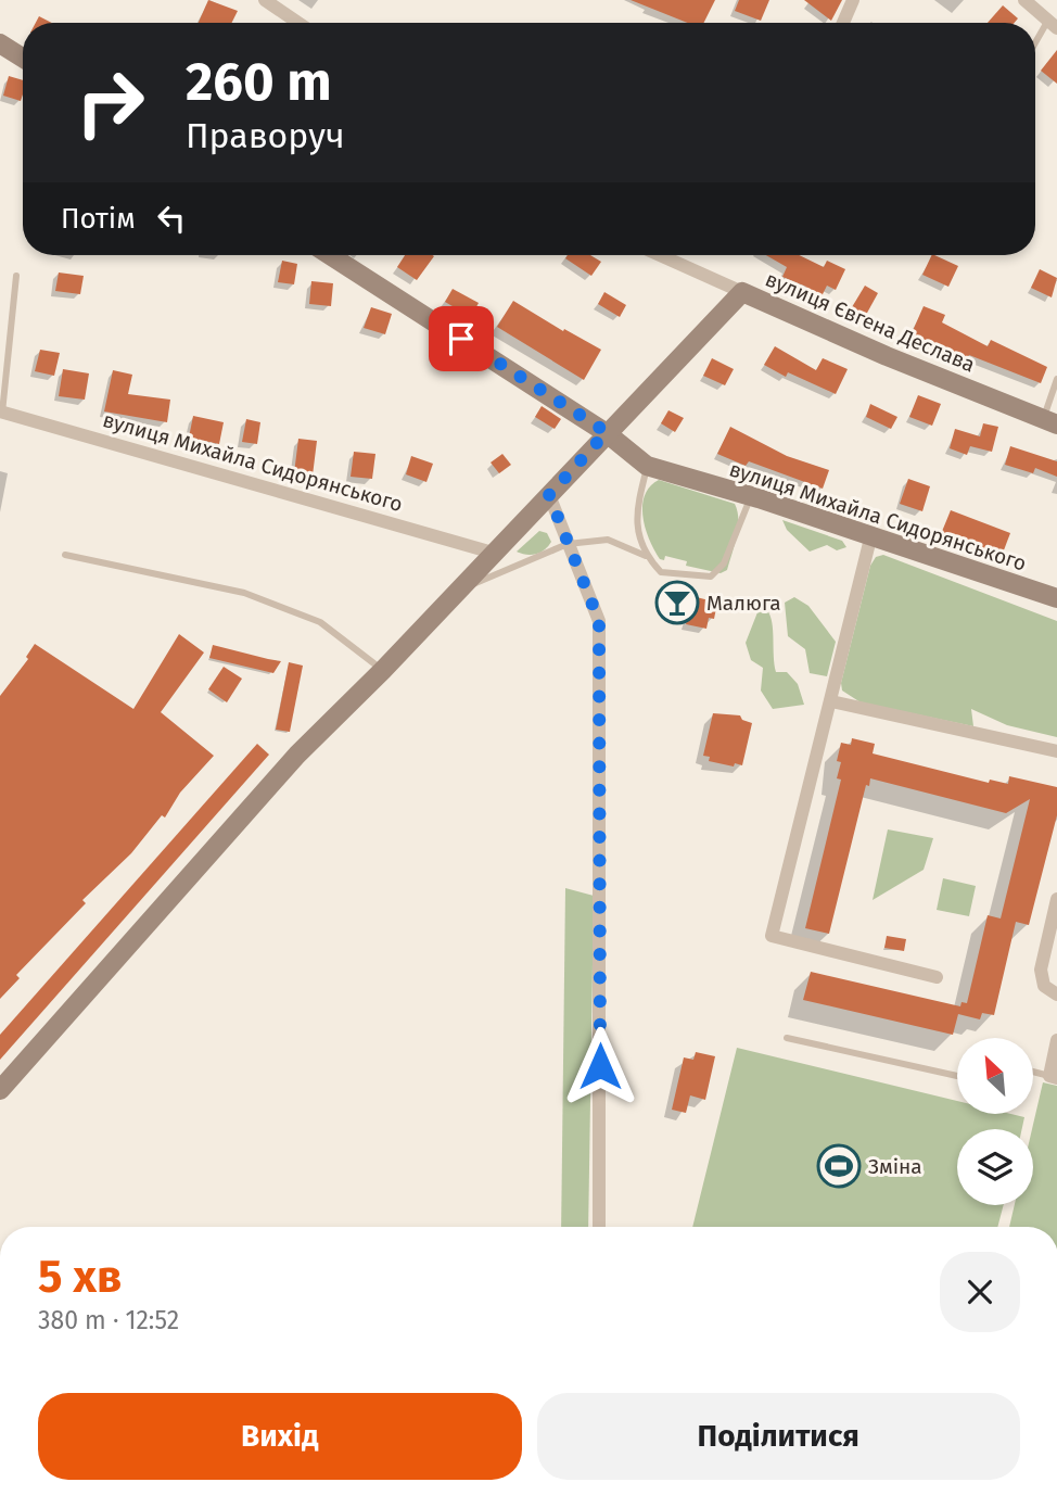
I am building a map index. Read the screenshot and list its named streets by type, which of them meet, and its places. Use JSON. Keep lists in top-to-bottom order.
{
  "streets": {
    "street": ["вулиця Євгена Деслава", "вулиця Михайла Сидорянського"]
  },
  "places": {
    "bar": ["Малюга"],
    "sports": ["Зміна"]
  },
  "north": "top left",
  "page": {
    "turn": ["260 m", "Праворуч"],
    "then": "Потім",
    "heading": ["5 хв", "380 m · 12:52"],
    "buttons": ["Вихід", "Поділитися"]
  }
}
